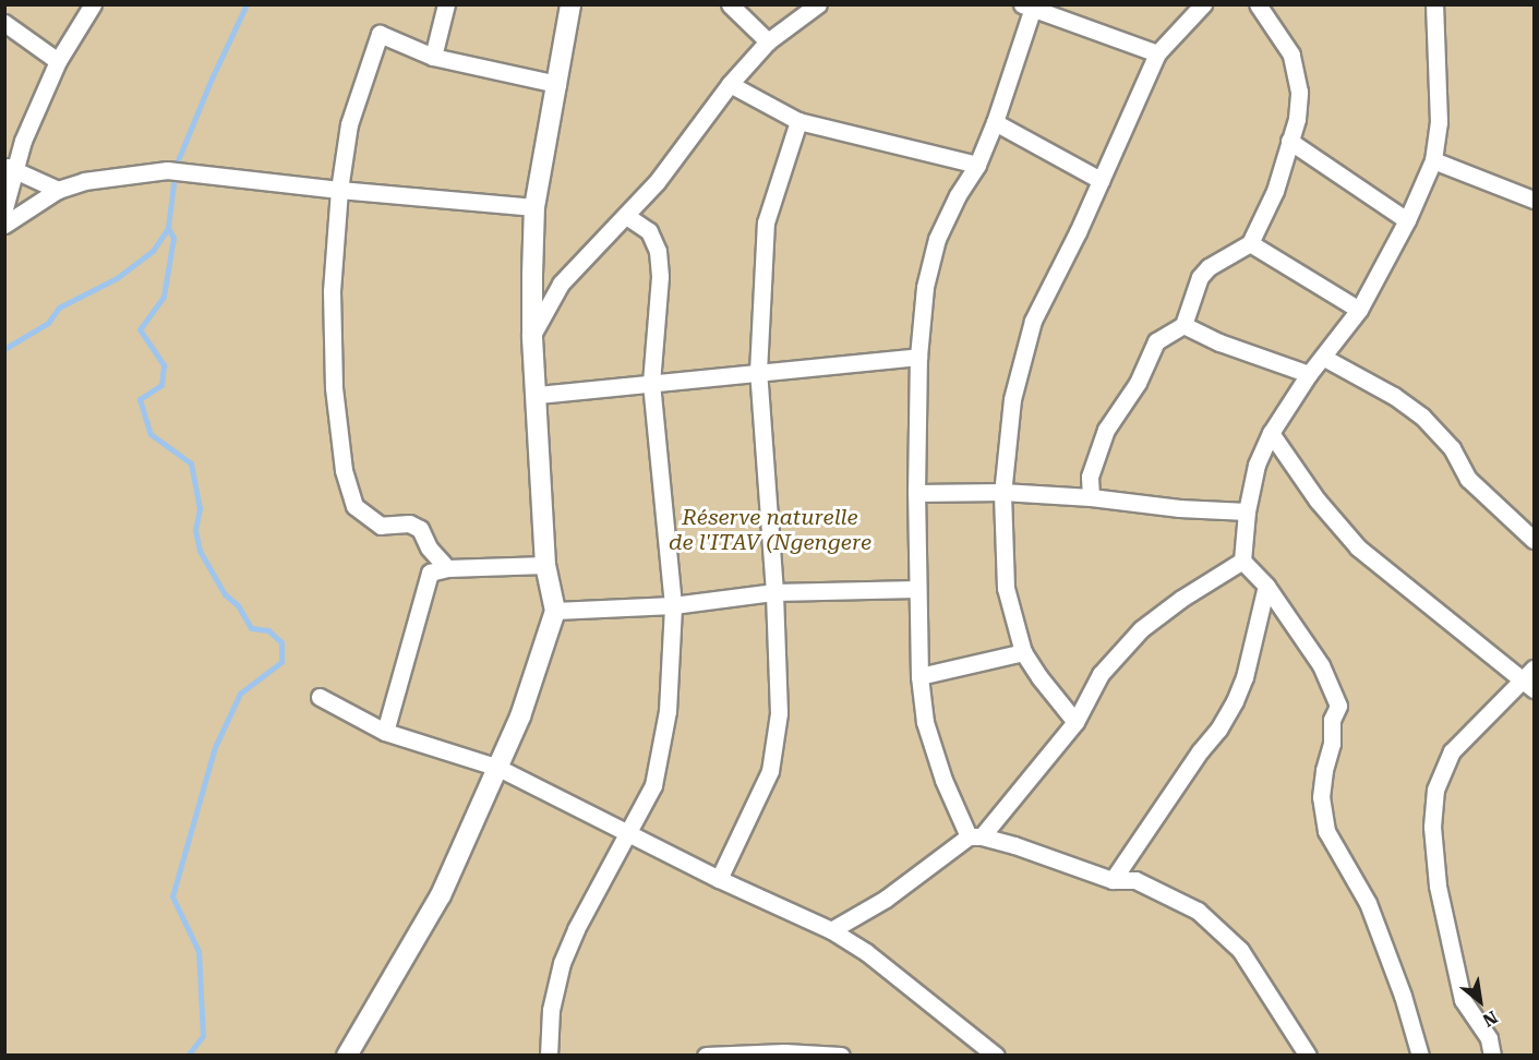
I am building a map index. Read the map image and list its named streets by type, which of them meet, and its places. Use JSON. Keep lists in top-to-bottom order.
{
  "parks": ["Réserve naturelle de l'ITAV (Ngengere"],
  "north": "bottom right"
}
